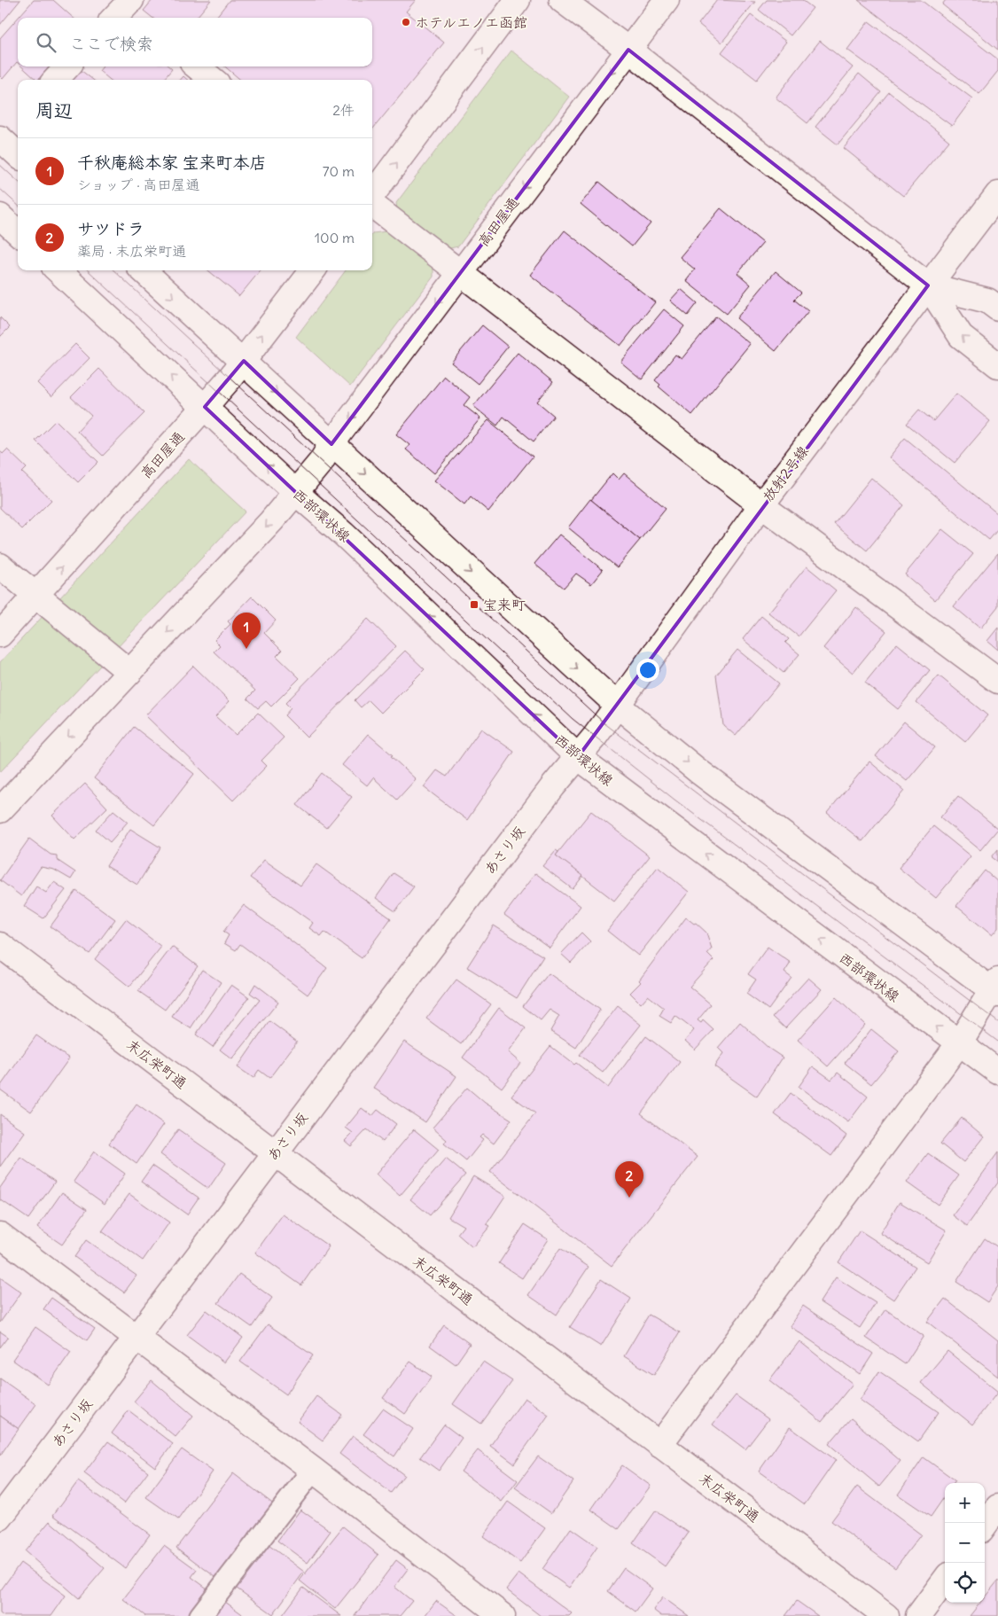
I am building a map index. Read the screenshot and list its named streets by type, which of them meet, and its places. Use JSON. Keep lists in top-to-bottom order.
{
  "streets": {
    "street": [
      "高田屋通",
      "放射2号線",
      "西部環状線",
      "あさり坂",
      "末広栄町通"
    ]
  },
  "crossings": [
    ["高田屋通", "西部環状線"],
    ["放射2号線", "西部環状線"],
    ["放射2号線", "あさり坂"],
    ["西部環状線", "あさり坂"],
    ["あさり坂", "末広栄町通"]
  ],
  "places": {
    "other": ["ホテルエノエ函館"],
    "transit": ["宝来町"]
  },
  "page": {
    "search": "ここで検索",
    "heading": ["周辺", "2件"],
    "list": [
      {
        "mark": "1",
        "name": "千秋庵総本家 宝来町本店",
        "note": "ショップ · 高田屋通",
        "value": "70 m"
      },
      {
        "mark": "2",
        "name": "サツドラ",
        "note": "薬局 · 末広栄町通",
        "value": "100 m"
      }
    ],
    "pins": ["1", "2"],
    "map_buttons": ["+", "−"]
  }
}
